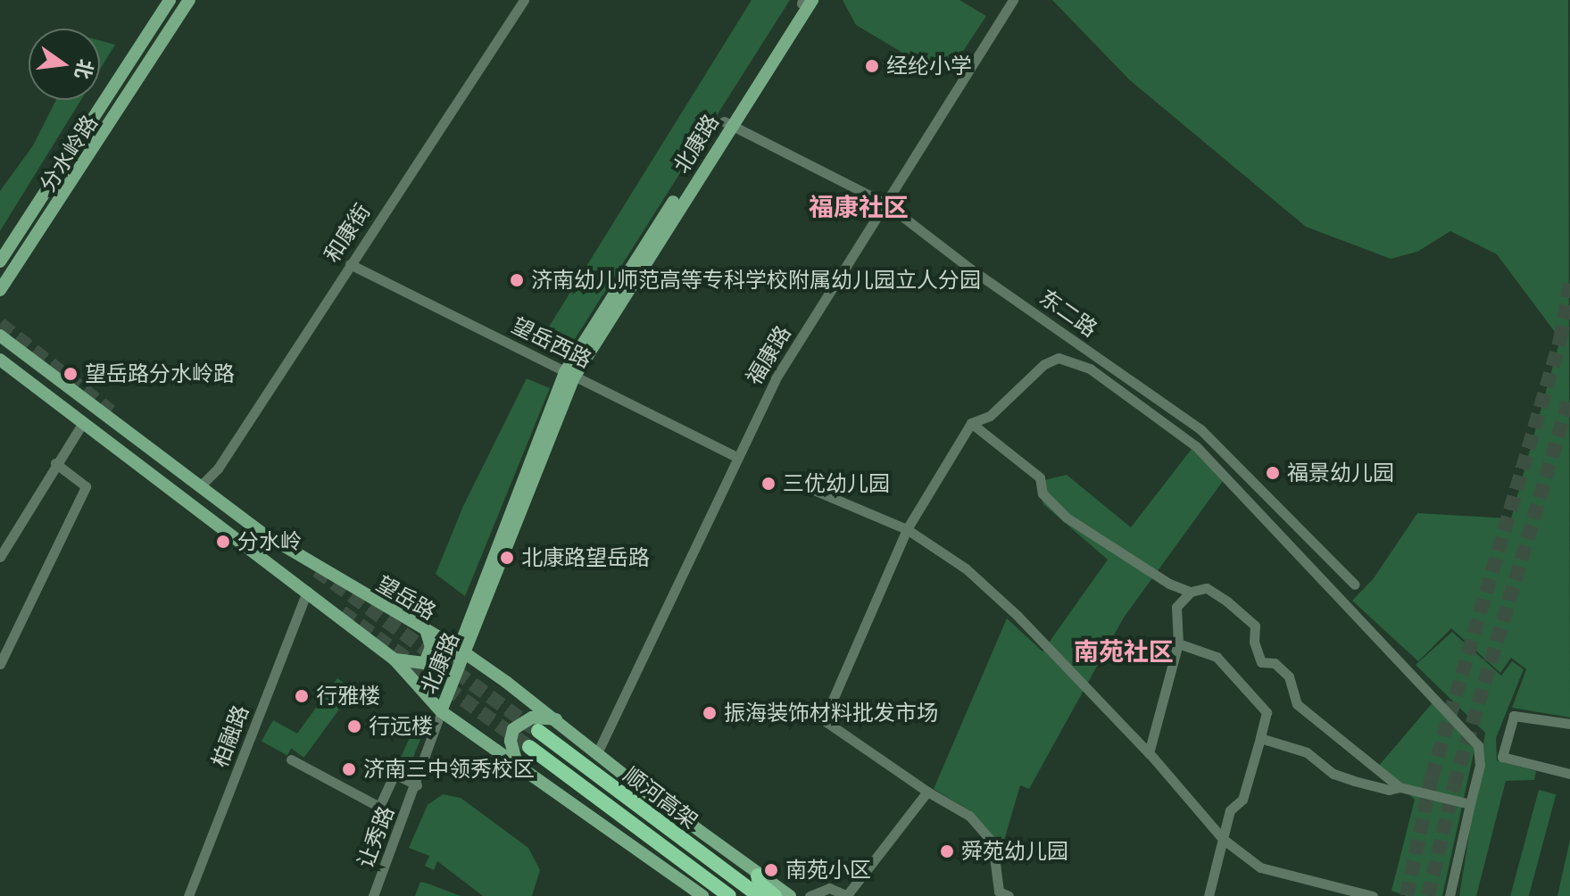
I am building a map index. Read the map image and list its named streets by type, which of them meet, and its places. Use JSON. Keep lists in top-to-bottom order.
{
  "streets": {
    "highway": ["顺河高架"],
    "main road": ["北康路", "分水岭路", "望岳路"],
    "street": [
      "和康街",
      "东二路",
      "望岳西路",
      "福康路",
      "柏融路",
      "让秀路"
    ]
  },
  "crossings": [
    ["北康路", "东二路"],
    ["北康路", "望岳西路"],
    ["北康路", "望岳路"],
    ["北康路", "让秀路"],
    ["和康街", "望岳西路"],
    ["和康街", "望岳路"],
    ["东二路", "福康路"],
    ["望岳西路", "福康路"],
    ["福康路", "望岳路"]
  ],
  "districts": ["福康社区", "南苑社区"],
  "places": [
    "经纶小学",
    "济南幼儿师范高等专科学校附属幼儿园立人分园",
    "望岳路分水岭路",
    "福景幼儿园",
    "三优幼儿园",
    "分水岭",
    "北康路望岳路",
    "行雅楼",
    "振海装饰材料批发市场",
    "行远楼",
    "济南三中领秀校区",
    "舜苑幼儿园",
    "南苑小区"
  ],
  "north": "right"
}
